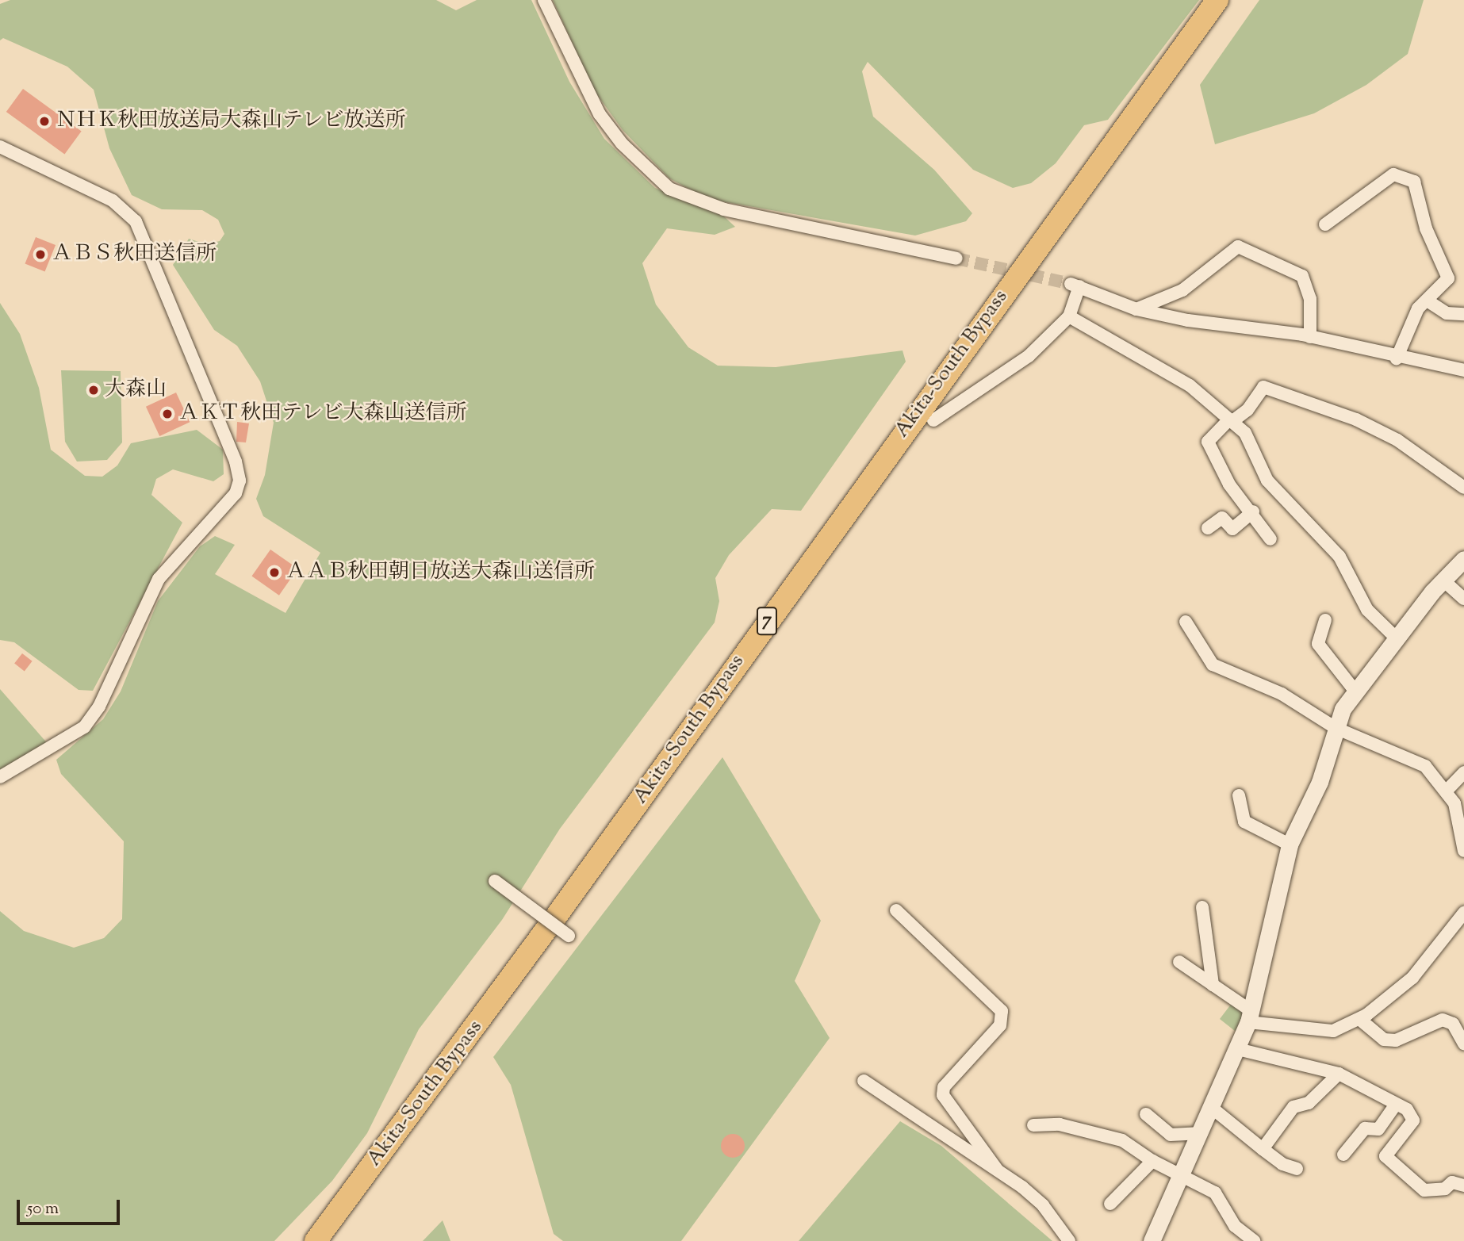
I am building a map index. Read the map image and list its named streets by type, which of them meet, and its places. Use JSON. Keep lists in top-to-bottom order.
{
  "streets": {
    "highway": ["Akita-South Bypass", "7"]
  },
  "places": [
    "ＮＨＫ秋田放送局大森山テレビ放送所",
    "ＡＢＳ秋田送信所",
    "大森山",
    "ＡＫＴ秋田テレビ大森山送信所",
    "ＡＡＢ秋田朝日放送大森山送信所"
  ],
  "scale_bar": "50 m"
}
